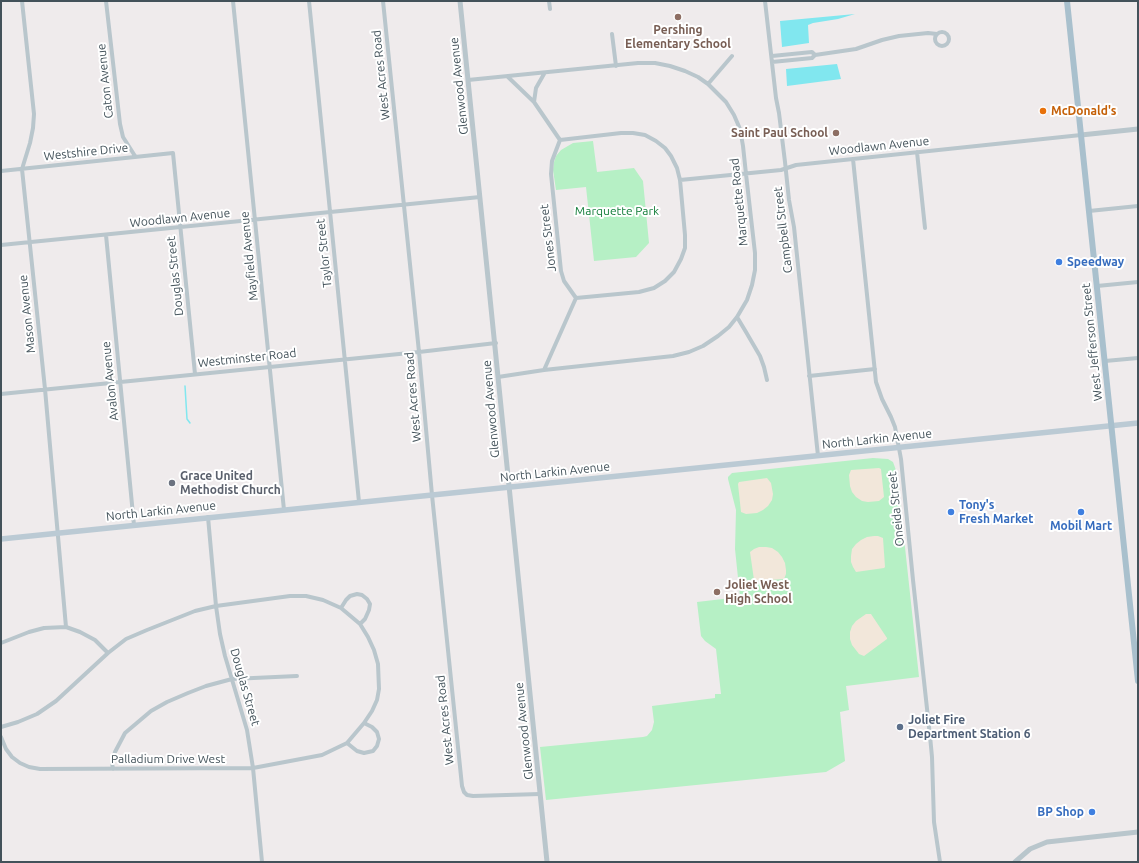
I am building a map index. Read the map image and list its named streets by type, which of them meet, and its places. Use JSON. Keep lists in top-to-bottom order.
{
  "streets": {
    "main road": ["West Jefferson Street", "North Larkin Avenue"],
    "street": [
      "West Acres Road",
      "Caton Avenue",
      "Glenwood Avenue",
      "Woodlawn Avenue",
      "Westshire Drive",
      "Marquette Road",
      "Campbell Street",
      "Jones Street",
      "Taylor Street",
      "Mayfield Avenue",
      "Douglas Street",
      "Mason Avenue",
      "Westminster Road",
      "Avalon Avenue",
      "Oneida Street",
      "Palladium Drive West"
    ]
  },
  "crossings": [
    ["West Acres Road", "Glenwood Avenue"],
    ["West Acres Road", "Woodlawn Avenue"],
    ["West Acres Road", "Westminster Road"],
    ["West Acres Road", "North Larkin Avenue"],
    ["Caton Avenue", "Westshire Drive"],
    ["Glenwood Avenue", "Woodlawn Avenue"],
    ["Glenwood Avenue", "Marquette Road"],
    ["Glenwood Avenue", "Westminster Road"],
    ["Glenwood Avenue", "North Larkin Avenue"],
    ["Woodlawn Avenue", "Marquette Road"],
    ["Woodlawn Avenue", "Campbell Street"],
    ["Woodlawn Avenue", "Taylor Street"],
    ["Woodlawn Avenue", "Mayfield Avenue"],
    ["Woodlawn Avenue", "Douglas Street"],
    ["Woodlawn Avenue", "Mason Avenue"],
    ["Woodlawn Avenue", "West Jefferson Street"],
    ["Woodlawn Avenue", "Avalon Avenue"],
    ["Woodlawn Avenue", "Oneida Street"],
    ["Westshire Drive", "Douglas Street"],
    ["Westshire Drive", "Mason Avenue"],
    ["Campbell Street", "North Larkin Avenue"],
    ["Taylor Street", "Westminster Road"],
    ["Taylor Street", "North Larkin Avenue"],
    ["Mayfield Avenue", "Westminster Road"],
    ["Mayfield Avenue", "North Larkin Avenue"],
    ["Douglas Street", "Westminster Road"],
    ["Douglas Street", "North Larkin Avenue"],
    ["Douglas Street", "Palladium Drive West"],
    ["Mason Avenue", "Westminster Road"],
    ["Mason Avenue", "North Larkin Avenue"],
    ["West Jefferson Street", "North Larkin Avenue"],
    ["Westminster Road", "Avalon Avenue"],
    ["Avalon Avenue", "North Larkin Avenue"],
    ["North Larkin Avenue", "Oneida Street"]
  ],
  "parks": ["Marquette Park"],
  "places": [
    "Pershing Elementary School",
    "McDonald's",
    "Saint Paul School",
    "Speedway",
    "Grace United Methodist Church",
    "Tony's Fresh Market",
    "Mobil Mart",
    "Joliet West High School",
    "Joliet Fire Department Station 6",
    "BP Shop"
  ]
}
